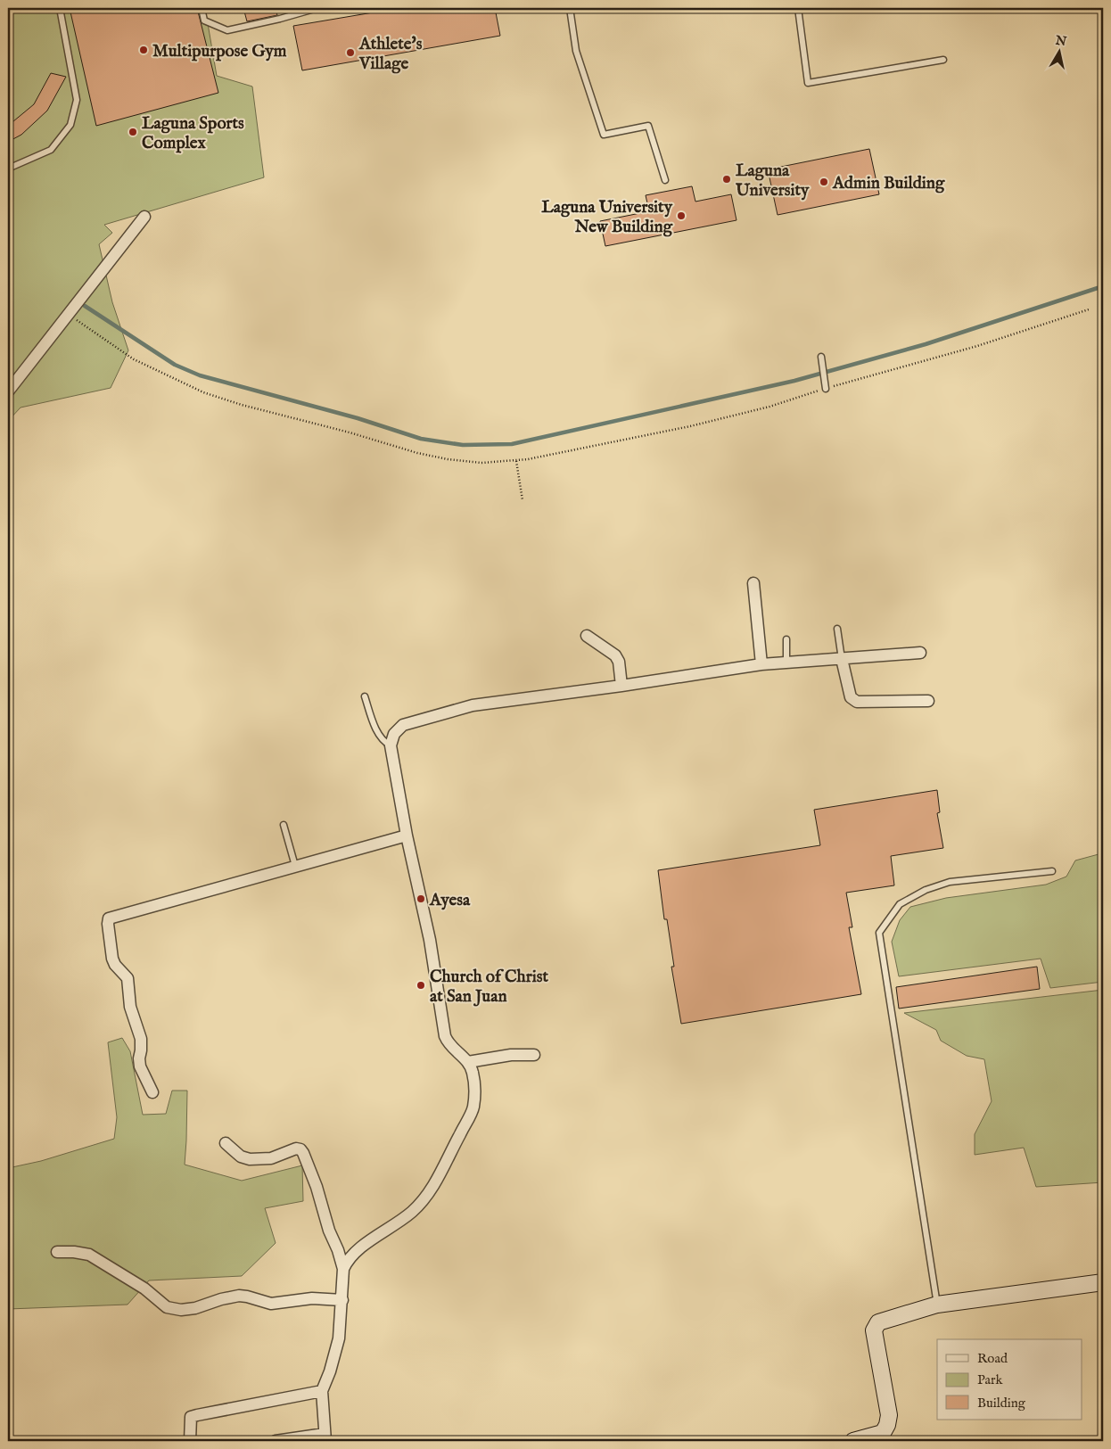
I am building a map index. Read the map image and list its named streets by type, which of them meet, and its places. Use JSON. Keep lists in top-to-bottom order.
{
  "places": [
    "Multipurpose Gym",
    "Athlete's Village",
    "Laguna Sports Complex",
    "Laguna University",
    "Admin Building",
    "Laguna University New Building",
    "Ayesa",
    "Church of Christ at San Juan"
  ],
  "legend": ["Road", "Park", "Building"],
  "north": "top"
}
